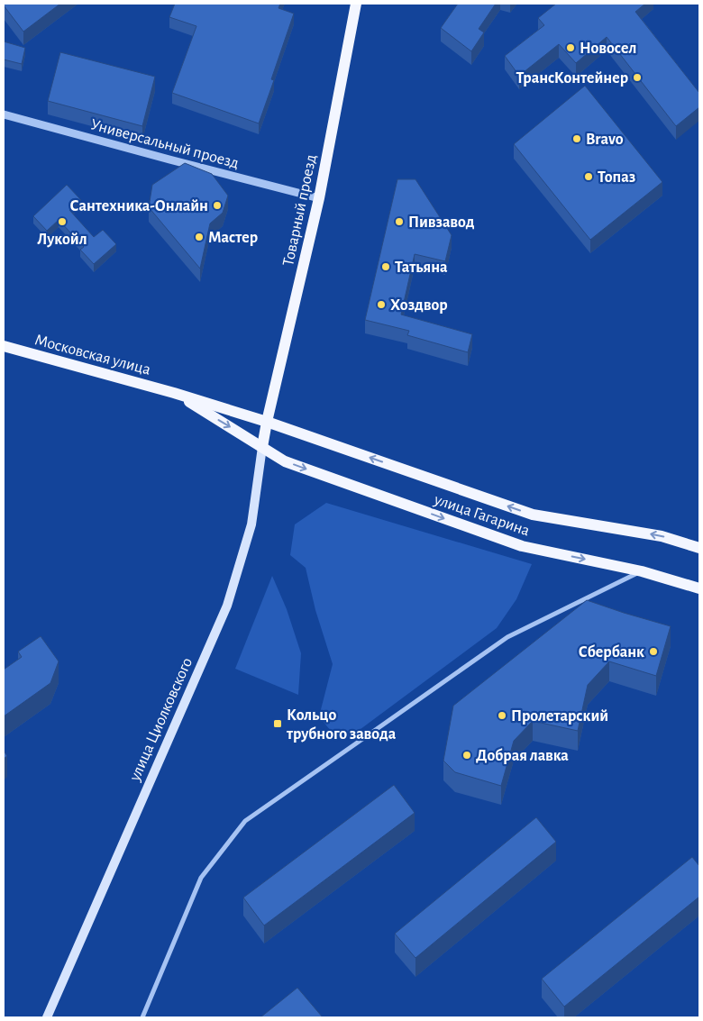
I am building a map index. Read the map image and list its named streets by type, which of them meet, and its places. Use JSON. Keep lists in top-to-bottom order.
{
  "streets": {
    "main road": [
      "Товарный проезд",
      "Московская улица",
      "улица Гагарина",
      "улица Циолковского"
    ],
    "street": ["Универсальный проезд"]
  },
  "crossings": [
    ["Универсальный проезд", "Товарный проезд"],
    ["Товарный проезд", "Московская улица"],
    ["Товарный проезд", "улица Гагарина"],
    ["Товарный проезд", "улица Циолковского"],
    ["Московская улица", "улица Гагарина"],
    ["Московская улица", "улица Циолковского"],
    ["улица Гагарина", "улица Циолковского"]
  ],
  "places": {
    "other": [
      "Новосел",
      "ТрансКонтейнер",
      "Bravo",
      "Топаз",
      "Сантехника-Онлайн",
      "Лукойл",
      "Пивзавод",
      "Мастер",
      "Татьяна",
      "Хоздвор",
      "Сбербанк",
      "Пролетарский",
      "Добрая лавка"
    ],
    "transit": ["Кольцо трубного завода"]
  }
}
